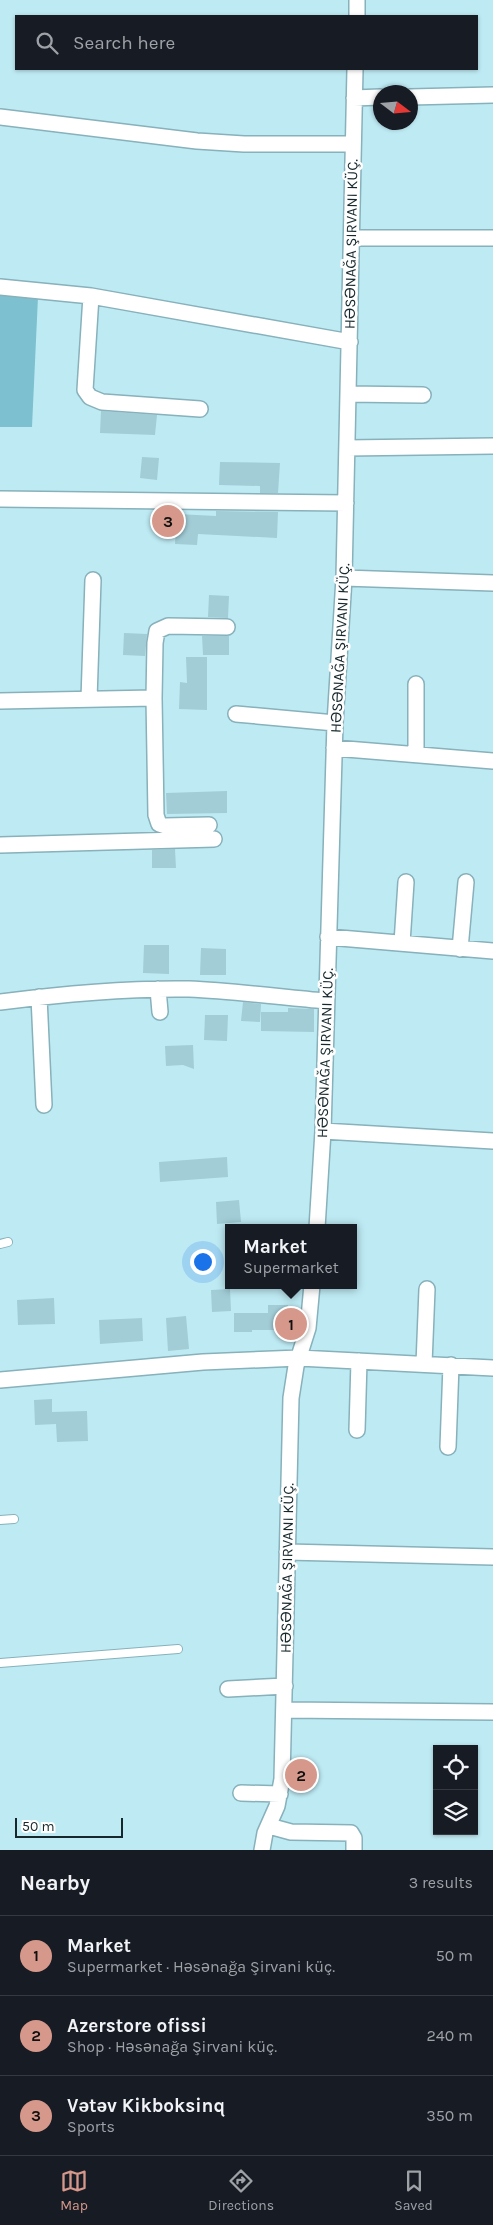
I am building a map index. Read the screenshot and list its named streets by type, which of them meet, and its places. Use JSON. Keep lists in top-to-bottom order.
{
  "streets": {
    "street": ["HƏSƏNAĞA ŞIRVANI KÜÇ."]
  },
  "scale_bar": "50 m",
  "north": "right",
  "page": {
    "search": "Search here",
    "pins": ["3", "1", "2"],
    "popup": ["Market", "Supermarket"],
    "scale": "50 m",
    "heading": ["Nearby", "3 results"],
    "list": [
      {
        "mark": "1",
        "name": "Market",
        "note": "Supermarket · Həsənağa Şirvani küç.",
        "value": "50 m"
      },
      {
        "mark": "2",
        "name": "Azerstore ofissi",
        "note": "Shop · Həsənağa Şirvani küç.",
        "value": "240 m"
      },
      {
        "mark": "3",
        "name": "Vətəv Kikboksinq",
        "note": "Sports",
        "value": "350 m"
      }
    ],
    "nav": ["Map", "Directions", "Saved"]
  }
}
